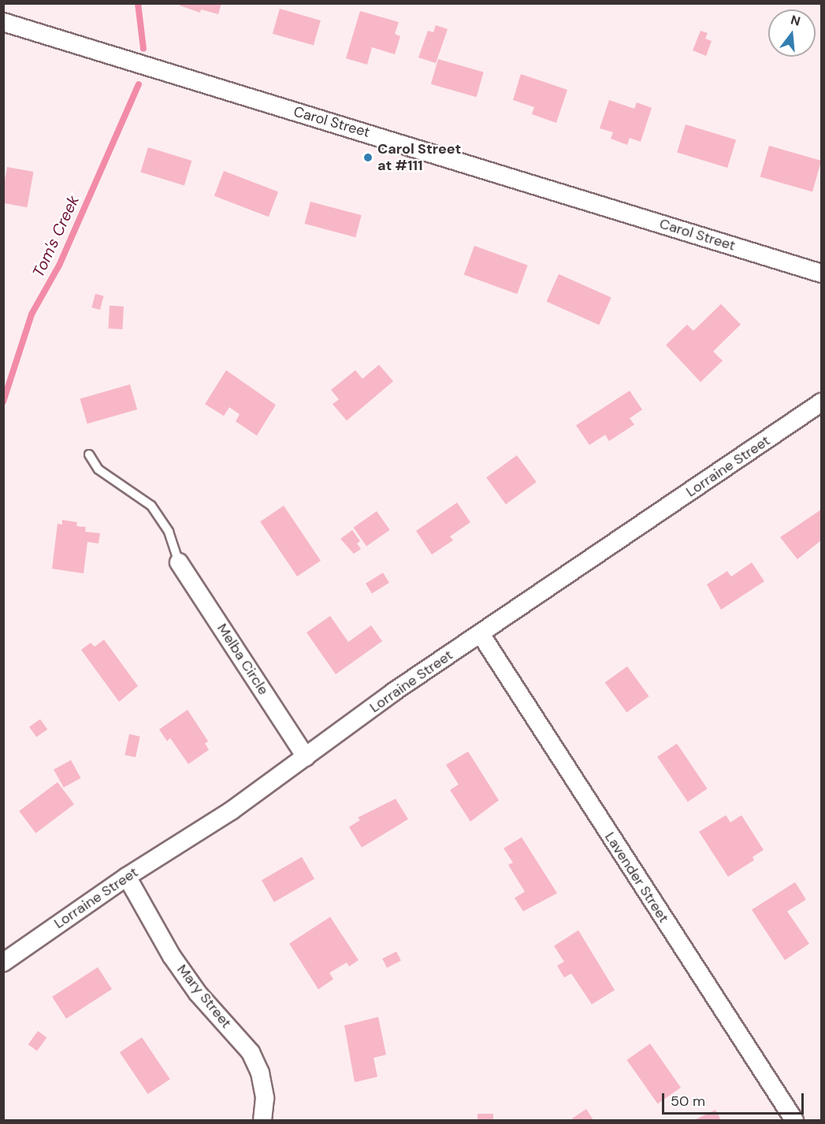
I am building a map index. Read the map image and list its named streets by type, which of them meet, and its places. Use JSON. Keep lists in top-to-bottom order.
{
  "streets": {
    "street": [
      "Carol Street",
      "Lorraine Street",
      "Melba Circle",
      "Lavender Street",
      "Mary Street"
    ]
  },
  "crossings": [
    ["Lorraine Street", "Melba Circle"],
    ["Lorraine Street", "Lavender Street"],
    ["Lorraine Street", "Mary Street"]
  ],
  "water": ["Tom's Creek"],
  "places": ["Carol Street at #111"],
  "scale_bar": "50 m",
  "north": "top"
}
